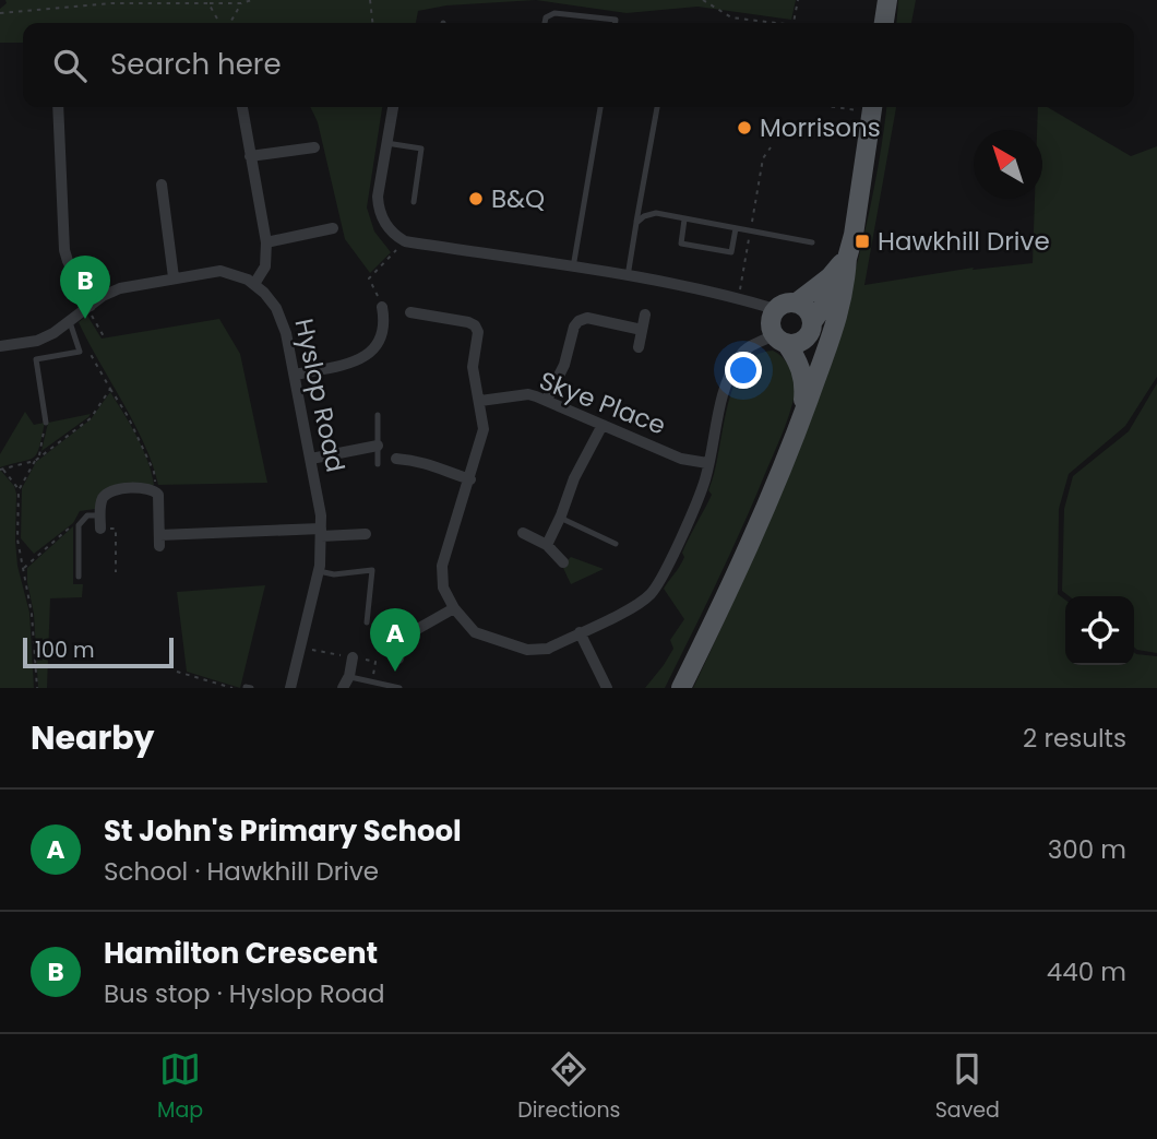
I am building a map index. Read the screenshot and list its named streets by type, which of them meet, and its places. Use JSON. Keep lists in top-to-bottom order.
{
  "streets": {
    "street": ["Hyslop Road", "Skye Place"]
  },
  "places": {
    "other": ["Morrisons", "B&Q"],
    "transit": ["Hawkhill Drive"]
  },
  "scale_bar": "100 m",
  "north": "top left",
  "page": {
    "search": "Search here",
    "pins": ["B", "A"],
    "scale": "100 m",
    "heading": ["Nearby", "2 results"],
    "list": [
      {
        "mark": "A",
        "name": "St John's Primary School",
        "note": "School · Hawkhill Drive",
        "value": "300 m"
      },
      {
        "mark": "B",
        "name": "Hamilton Crescent",
        "note": "Bus stop · Hyslop Road",
        "value": "440 m"
      }
    ],
    "nav": ["Map", "Directions", "Saved"]
  }
}
